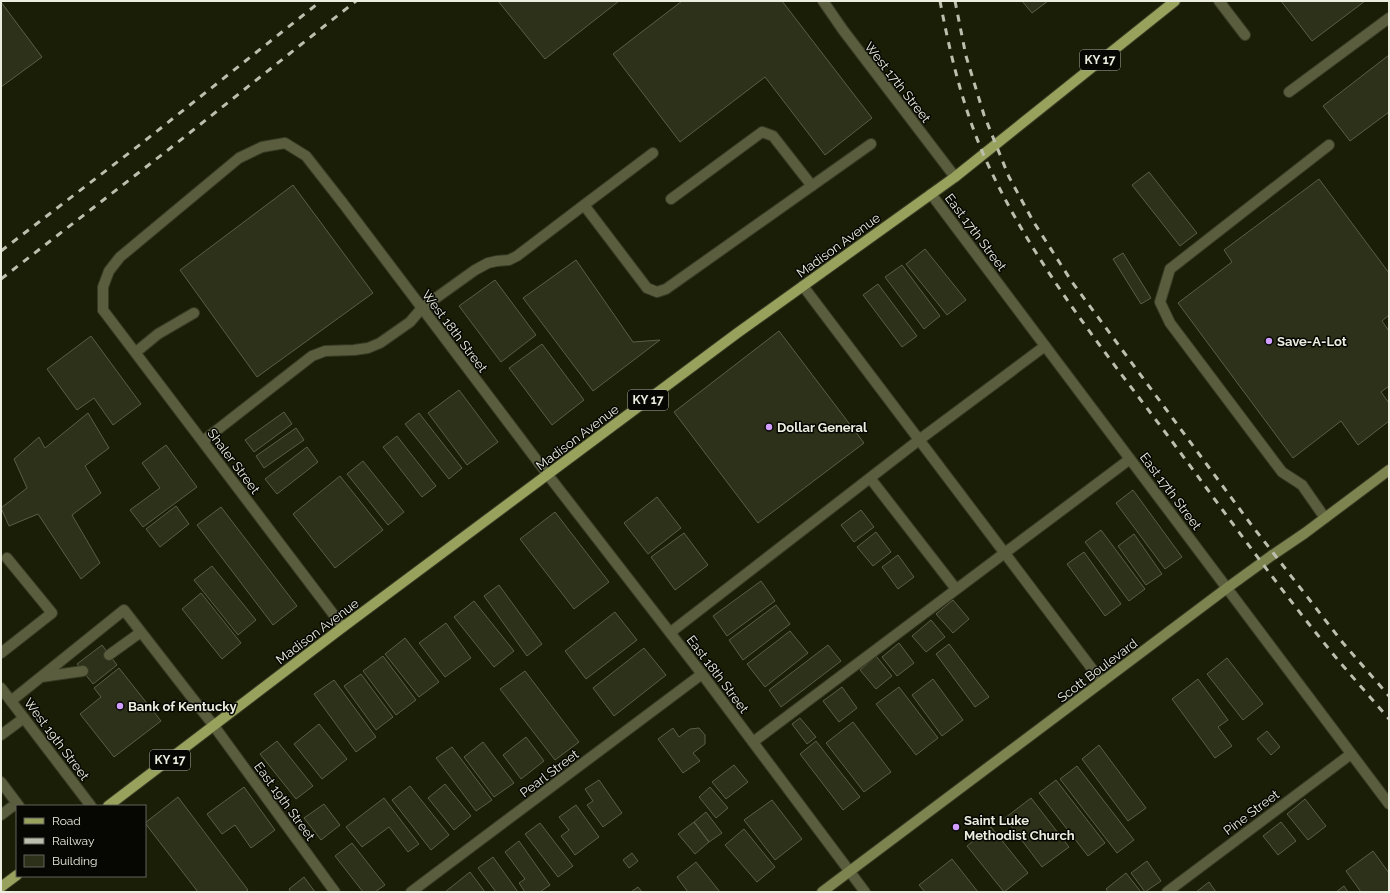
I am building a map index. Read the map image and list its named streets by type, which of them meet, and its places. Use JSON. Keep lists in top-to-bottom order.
{
  "streets": {
    "main road": ["KY 17", "Madison Avenue", "Scott Boulevard"],
    "street": [
      "West 17th Street",
      "East 17th Street",
      "West 18th Street",
      "Shaler Street",
      "East 18th Street",
      "West 19th Street",
      "Pearl Street",
      "East 19th Street",
      "Pine Street"
    ]
  },
  "crossings": [
    ["West 17th Street", "Madison Avenue"],
    ["East 17th Street", "Madison Avenue"],
    ["East 17th Street", "Scott Boulevard"],
    ["East 17th Street", "Pine Street"],
    ["Madison Avenue", "West 18th Street"],
    ["Madison Avenue", "Shaler Street"],
    ["Madison Avenue", "East 18th Street"],
    ["Madison Avenue", "East 19th Street"],
    ["West 18th Street", "Shaler Street"],
    ["West 18th Street", "East 18th Street"],
    ["Scott Boulevard", "East 18th Street"],
    ["East 18th Street", "Pearl Street"]
  ],
  "places": [
    "Save-A-Lot",
    "Dollar General",
    "Bank of Kentucky",
    "Saint Luke Methodist Church"
  ],
  "legend": ["Road", "Railway", "Building"]
}
